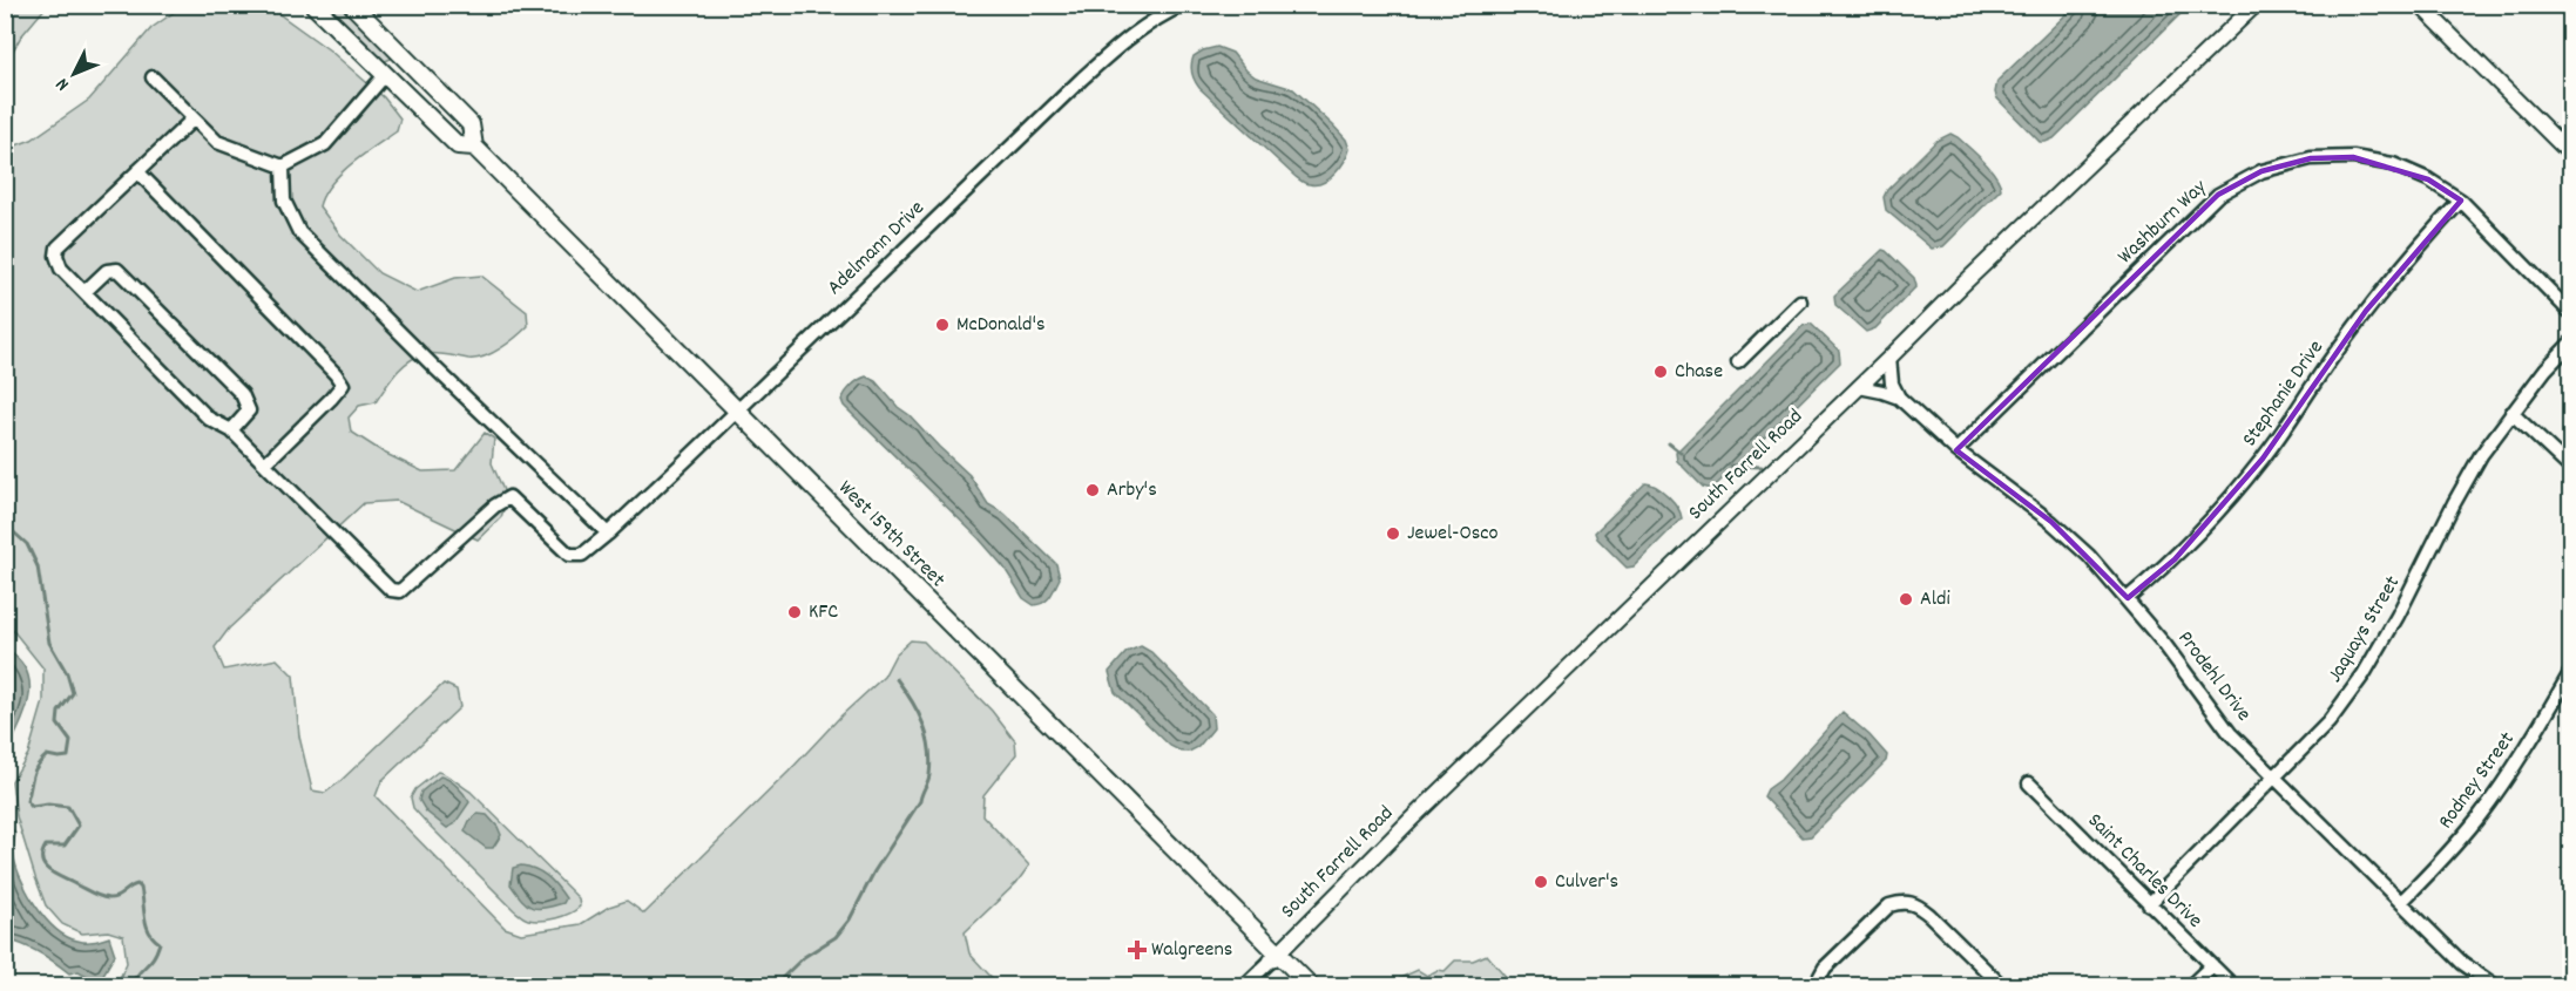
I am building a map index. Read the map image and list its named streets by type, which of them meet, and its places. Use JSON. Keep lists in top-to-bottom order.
{
  "streets": {
    "main road": ["West 159th Street"],
    "street": [
      "Washburn Way",
      "Adelmann Drive",
      "Stephanie Drive",
      "South Farrell Road",
      "Jaquays Street",
      "Prodehl Drive",
      "Rodney Street",
      "Saint Charles Drive"
    ]
  },
  "crossings": [
    ["Washburn Way", "Stephanie Drive"],
    ["Washburn Way", "Prodehl Drive"],
    ["Adelmann Drive", "West 159th Street"],
    ["Stephanie Drive", "Prodehl Drive"],
    ["South Farrell Road", "West 159th Street"],
    ["South Farrell Road", "Prodehl Drive"],
    ["Jaquays Street", "Prodehl Drive"],
    ["Jaquays Street", "Saint Charles Drive"],
    ["Prodehl Drive", "Rodney Street"]
  ],
  "places": {
    "other": [
      "McDonald's",
      "Chase",
      "Arby's",
      "Jewel-Osco",
      "Aldi",
      "KFC",
      "Culver's"
    ],
    "health": ["Walgreens"]
  },
  "north": "bottom left"
}
